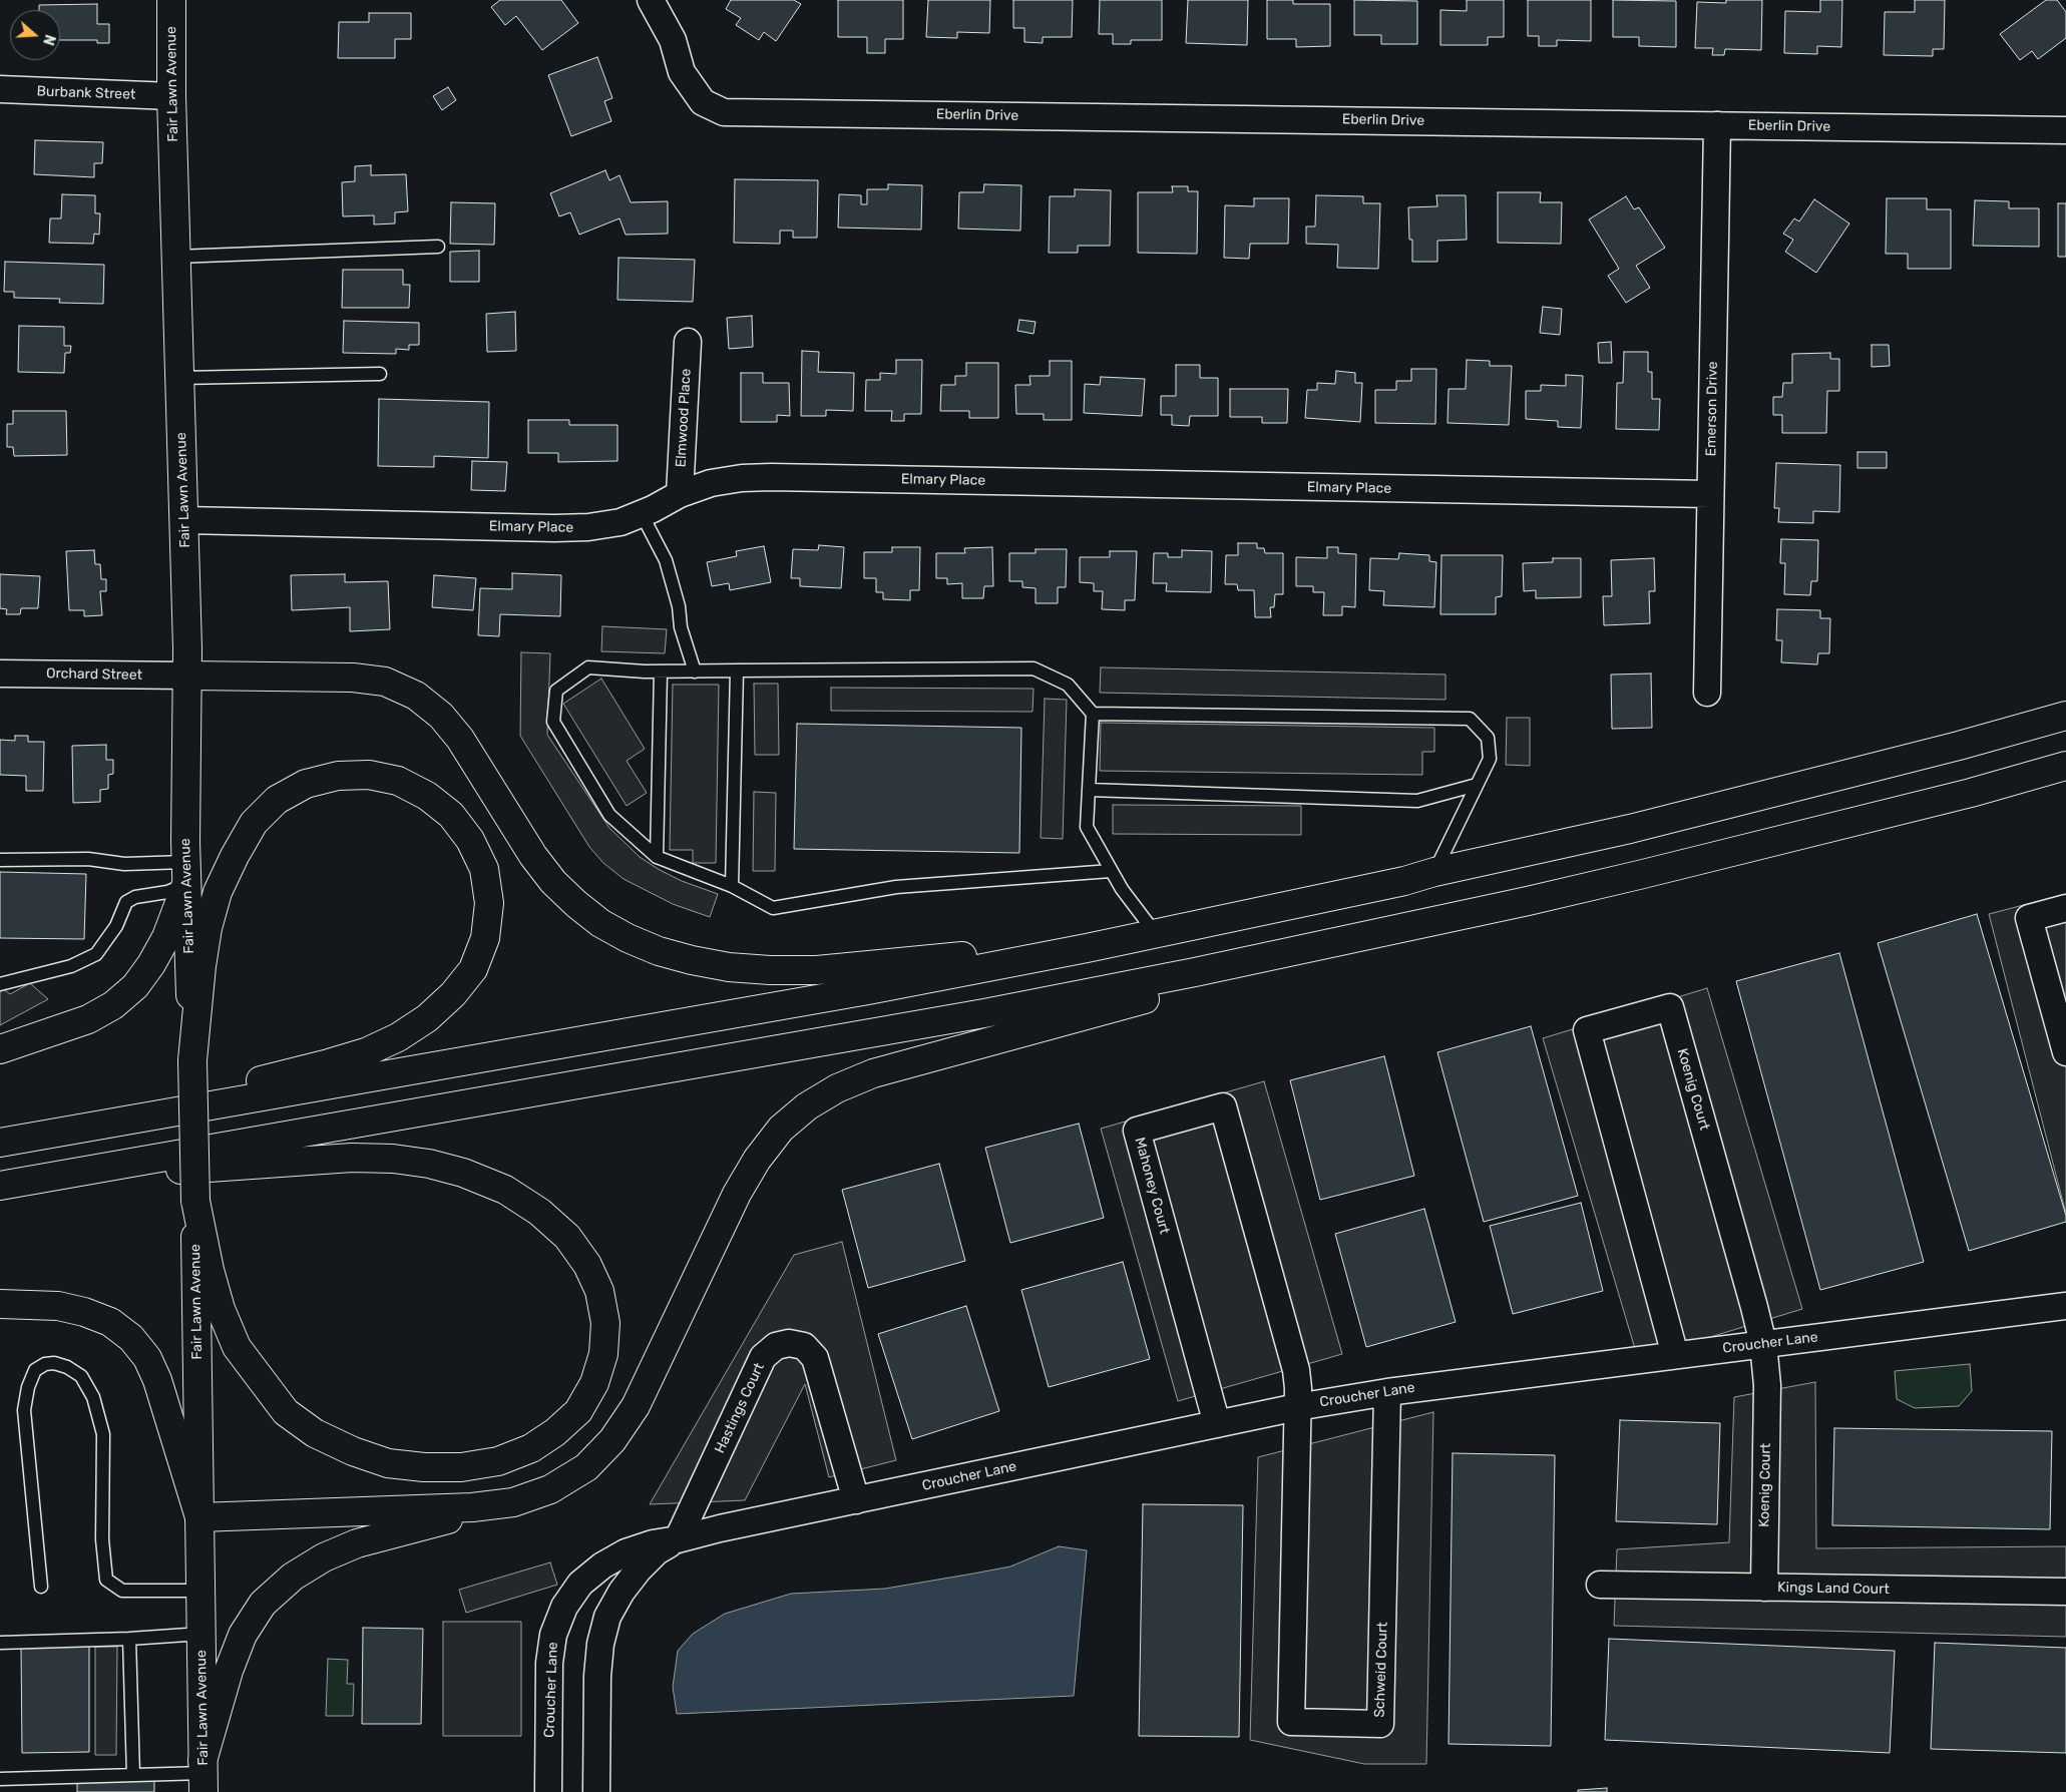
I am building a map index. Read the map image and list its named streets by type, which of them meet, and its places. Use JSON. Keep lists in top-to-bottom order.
{
  "streets": {
    "main road": ["Fair Lawn Avenue"],
    "street": [
      "Burbank Street",
      "Eberlin Drive",
      "Emerson Drive",
      "Elmwood Place",
      "Elmary Place",
      "Orchard Street",
      "Koenig Court",
      "Mahoney Court",
      "Croucher Lane",
      "Hastings Court",
      "Kings Land Court",
      "Schweid Court"
    ]
  },
  "crossings": [
    ["Fair Lawn Avenue", "Burbank Street"],
    ["Fair Lawn Avenue", "Elmary Place"],
    ["Fair Lawn Avenue", "Orchard Street"],
    ["Eberlin Drive", "Emerson Drive"],
    ["Emerson Drive", "Elmary Place"],
    ["Elmwood Place", "Elmary Place"],
    ["Koenig Court", "Croucher Lane"],
    ["Koenig Court", "Kings Land Court"],
    ["Mahoney Court", "Croucher Lane"],
    ["Mahoney Court", "Schweid Court"],
    ["Croucher Lane", "Hastings Court"],
    ["Croucher Lane", "Schweid Court"]
  ],
  "north": "right"
}
